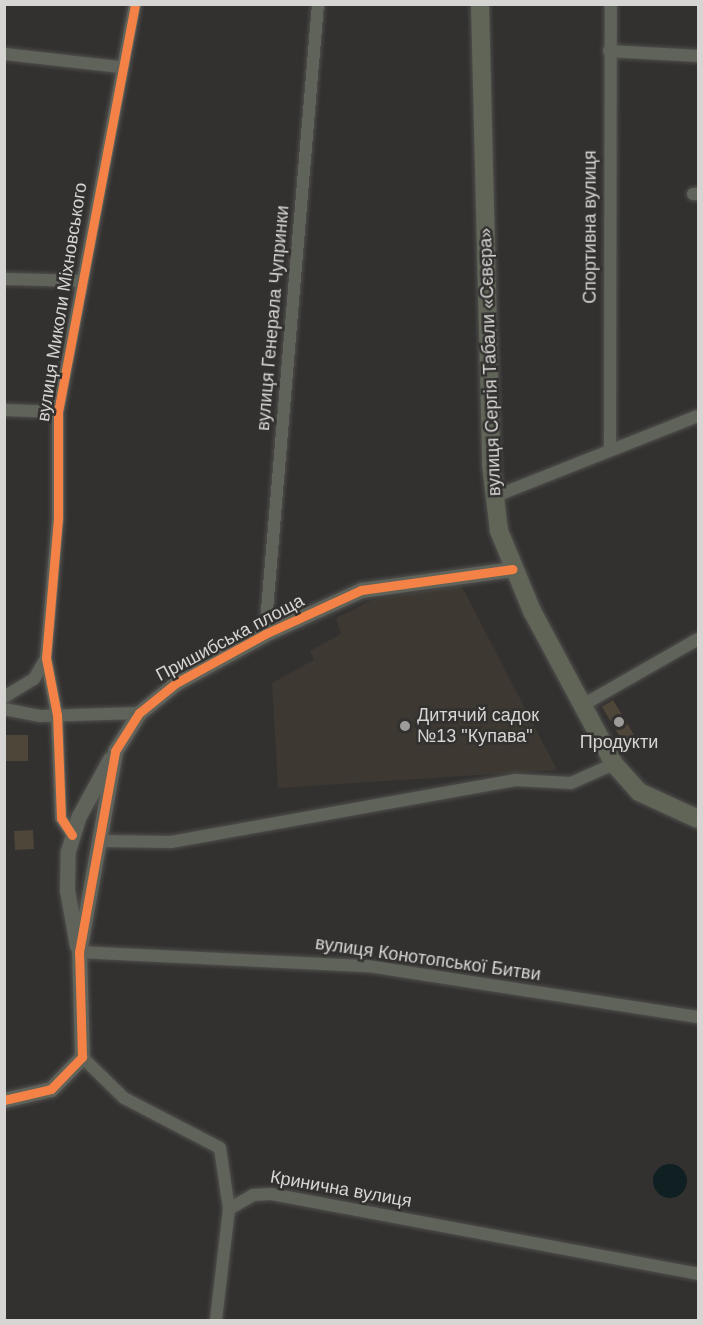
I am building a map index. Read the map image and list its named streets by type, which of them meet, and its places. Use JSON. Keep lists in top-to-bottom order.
{
  "streets": {
    "main road": ["вулиця Сергія Табали «Сєвєра»"],
    "street": [
      "Спортивна вулиця",
      "вулиця Миколи Міхновського",
      "вулиця Генерала Чупринки",
      "Пришибська площа",
      "вулиця Конотопської Битви",
      "Кринична вулиця"
    ]
  },
  "crossings": [
    ["вулиця Генерала Чупринки", "Пришибська площа"],
    ["вулиця Сергія Табали «Сєвєра»", "Пришибська площа"],
    ["Пришибська площа", "вулиця Конотопської Битви"]
  ],
  "places": ["Продукти", "Дитячий садок №13 \"Купава\""]
}
